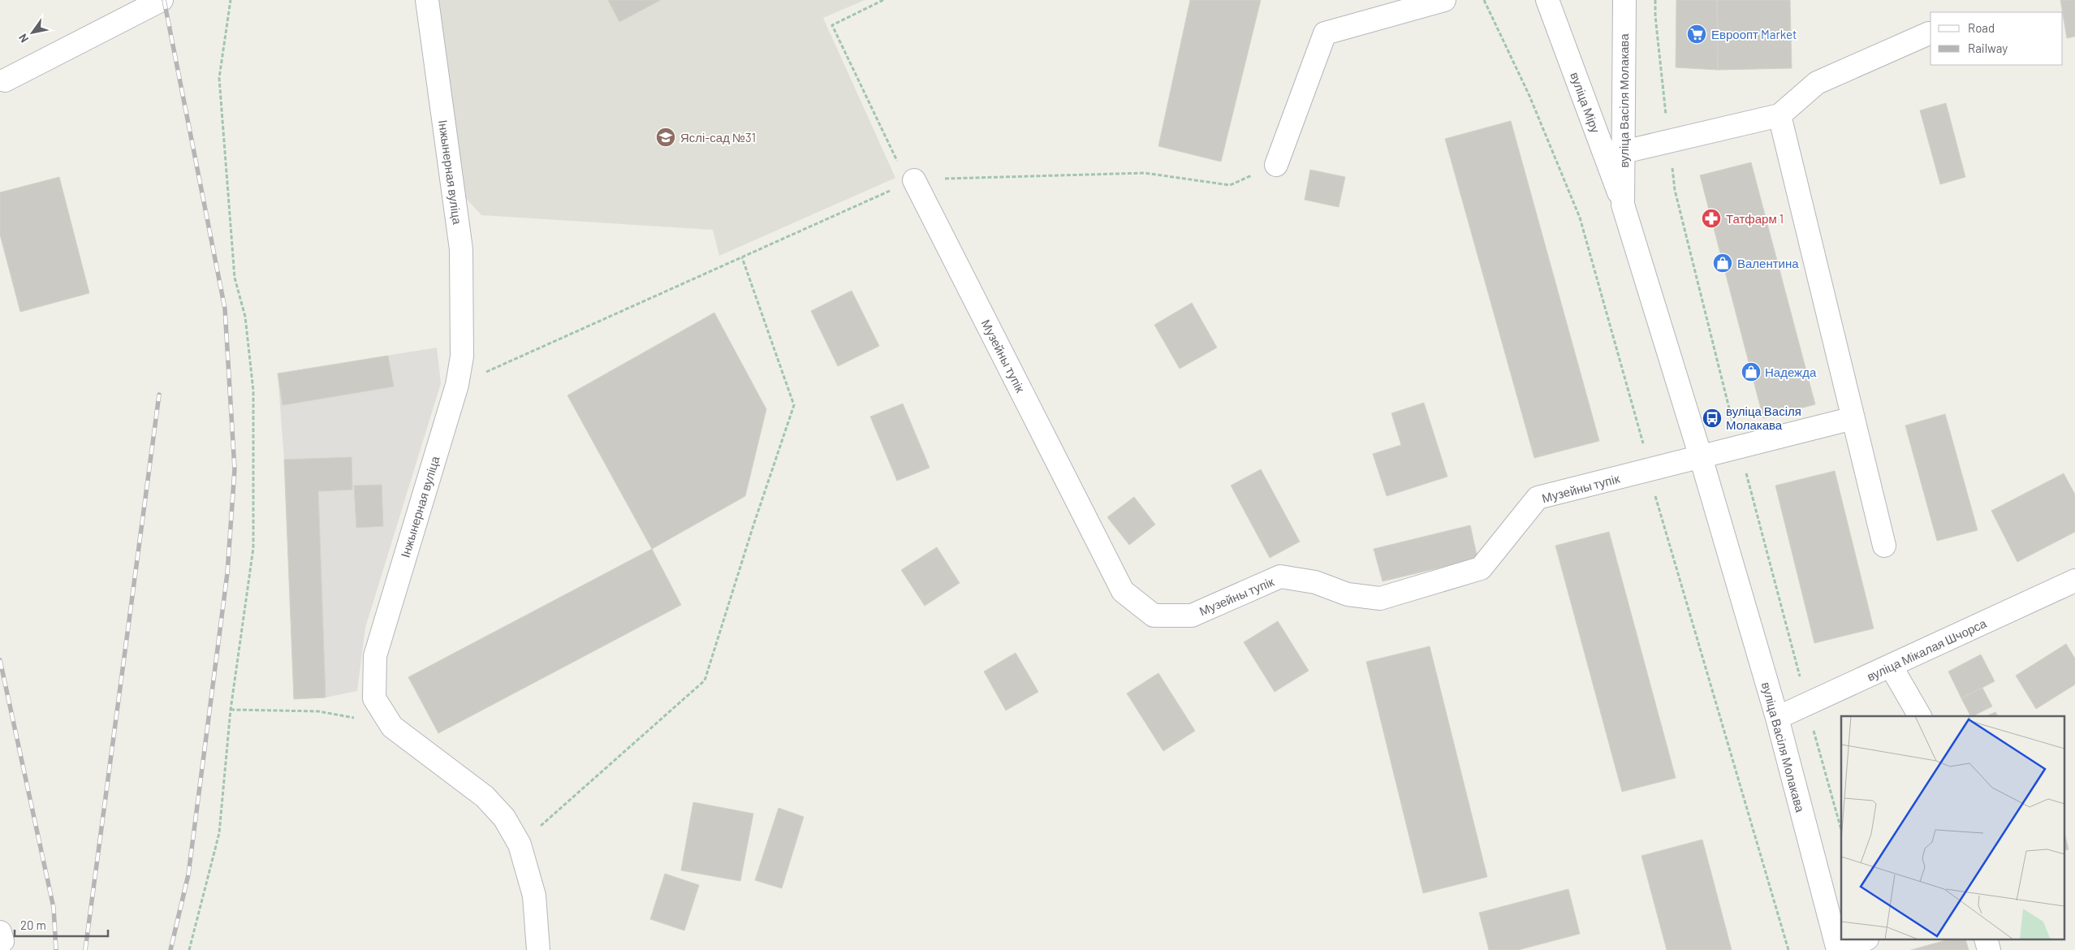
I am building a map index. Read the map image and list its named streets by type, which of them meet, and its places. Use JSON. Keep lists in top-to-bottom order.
{
  "streets": {
    "street": [
      "вуліца Васіля Молакава",
      "вуліца Міру",
      "Інжынерная вуліца",
      "Музейны тупік",
      "вуліца Мікалая Шчорса"
    ]
  },
  "crossings": [
    ["вуліца Васіля Молакава", "вуліца Міру"],
    ["вуліца Васіля Молакава", "Музейны тупік"],
    ["вуліца Васіля Молакава", "вуліца Мікалая Шчорса"]
  ],
  "places": {
    "supermarket": ["Евроопт Market"],
    "school or university": ["Яслі-сад №31"],
    "pharmacy": ["Татфарм 1"],
    "shop": ["Валентина", "Надежда"],
    "bus stop": ["вуліца Васіля Молакава"]
  },
  "legend": ["Road", "Railway"],
  "scale_bar": "20 m",
  "north": "bottom left"
}
